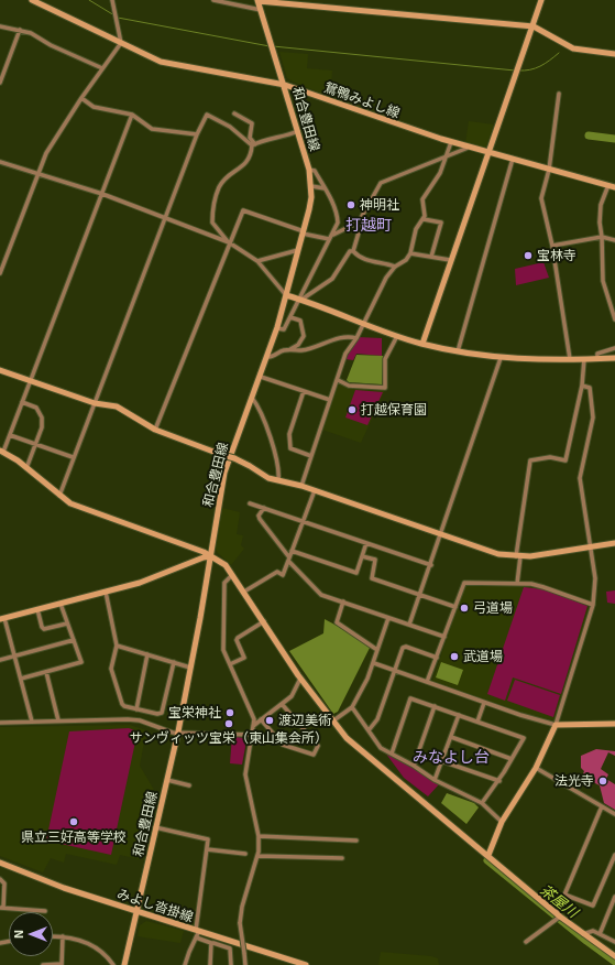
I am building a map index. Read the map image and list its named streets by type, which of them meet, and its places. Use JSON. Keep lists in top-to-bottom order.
{
  "streets": {
    "street": ["鴛鴨みよし線", "和合豊田線", "みよし沓掛線"]
  },
  "crossings": [
    ["鴛鴨みよし線", "和合豊田線"],
    ["和合豊田線", "みよし沓掛線"]
  ],
  "districts": ["打越町", "みなよし台"],
  "water": ["茶屋川"],
  "places": [
    "神明社",
    "宝林寺",
    "打越保育園",
    "弓道場",
    "武道場",
    "宝栄神社",
    "渡辺美術",
    "サンヴィッツ宝栄（東山集会所）",
    "法光寺",
    "県立三好高等学校"
  ],
  "north": "left"
}
